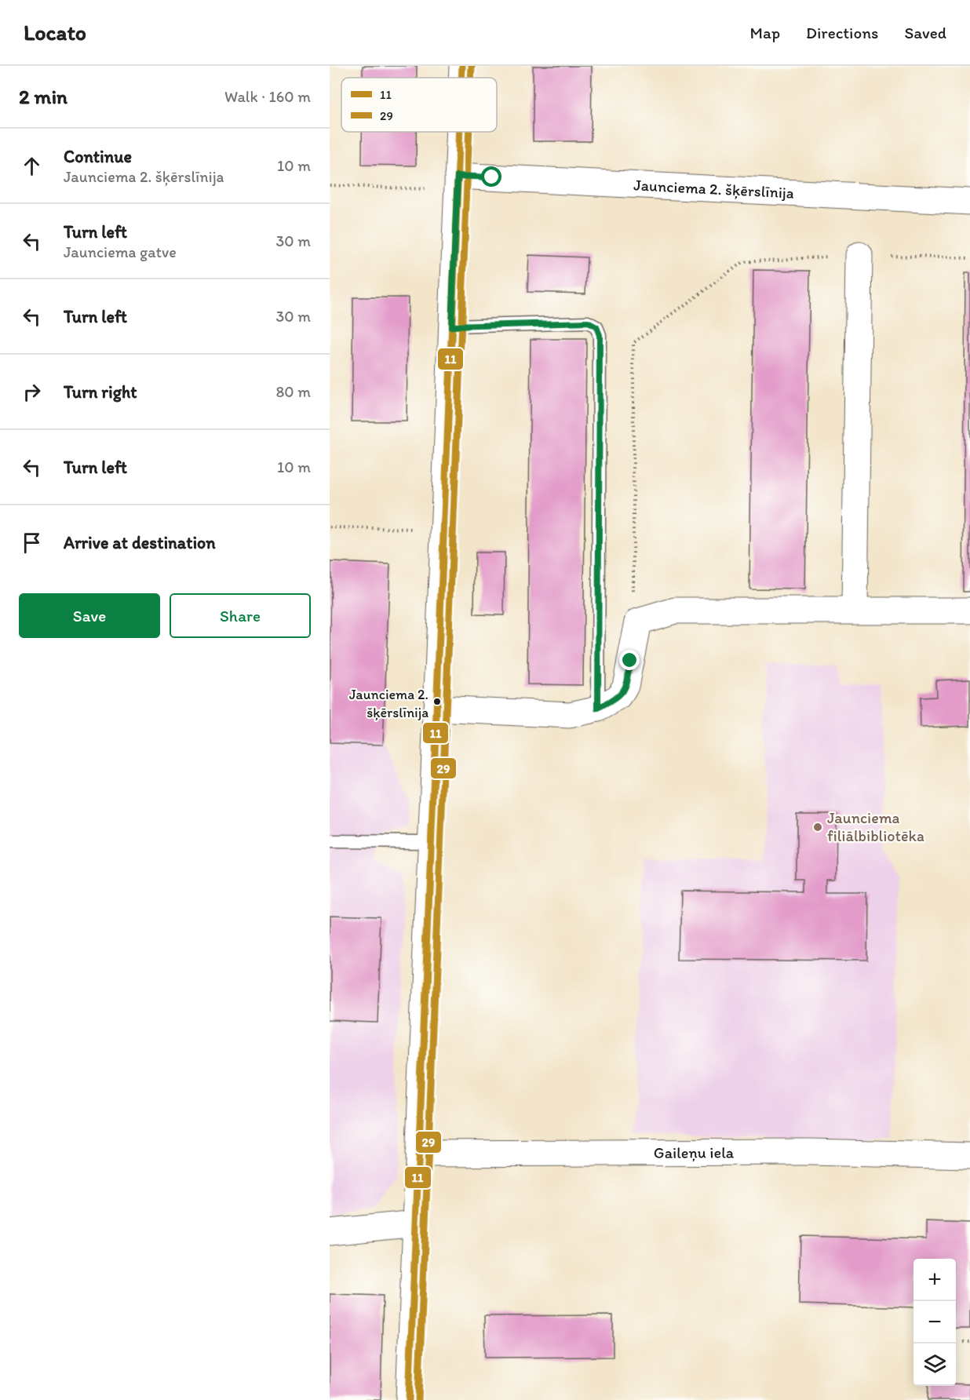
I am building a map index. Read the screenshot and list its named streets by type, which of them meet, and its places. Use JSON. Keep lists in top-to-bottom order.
{
  "streets": {
    "street": ["Jaunciema 2. šķērslīnija", "Gaileņu iela"]
  },
  "places": ["Jaunciema 2. šķērslīnija", "Jaunciema filiālbibliotēka"],
  "lines": ["transit line 11", "transit line 29"],
  "legend": ["11", "29"],
  "page": {
    "header": "Locato",
    "nav": ["Map", "Directions", "Saved"],
    "heading": ["2 min", "Walk · 160 m"],
    "list": [
      ["Continue", "Jaunciema 2. šķērslīnija", "10 m"],
      ["Turn left", "Jaunciema gatve", "30 m"],
      ["Turn left", "30 m"],
      ["Turn right", "80 m"],
      ["Turn left", "10 m"],
      "Arrive at destination"
    ],
    "buttons": ["Save", "Share"],
    "map_buttons": ["+", "−"]
  }
}
